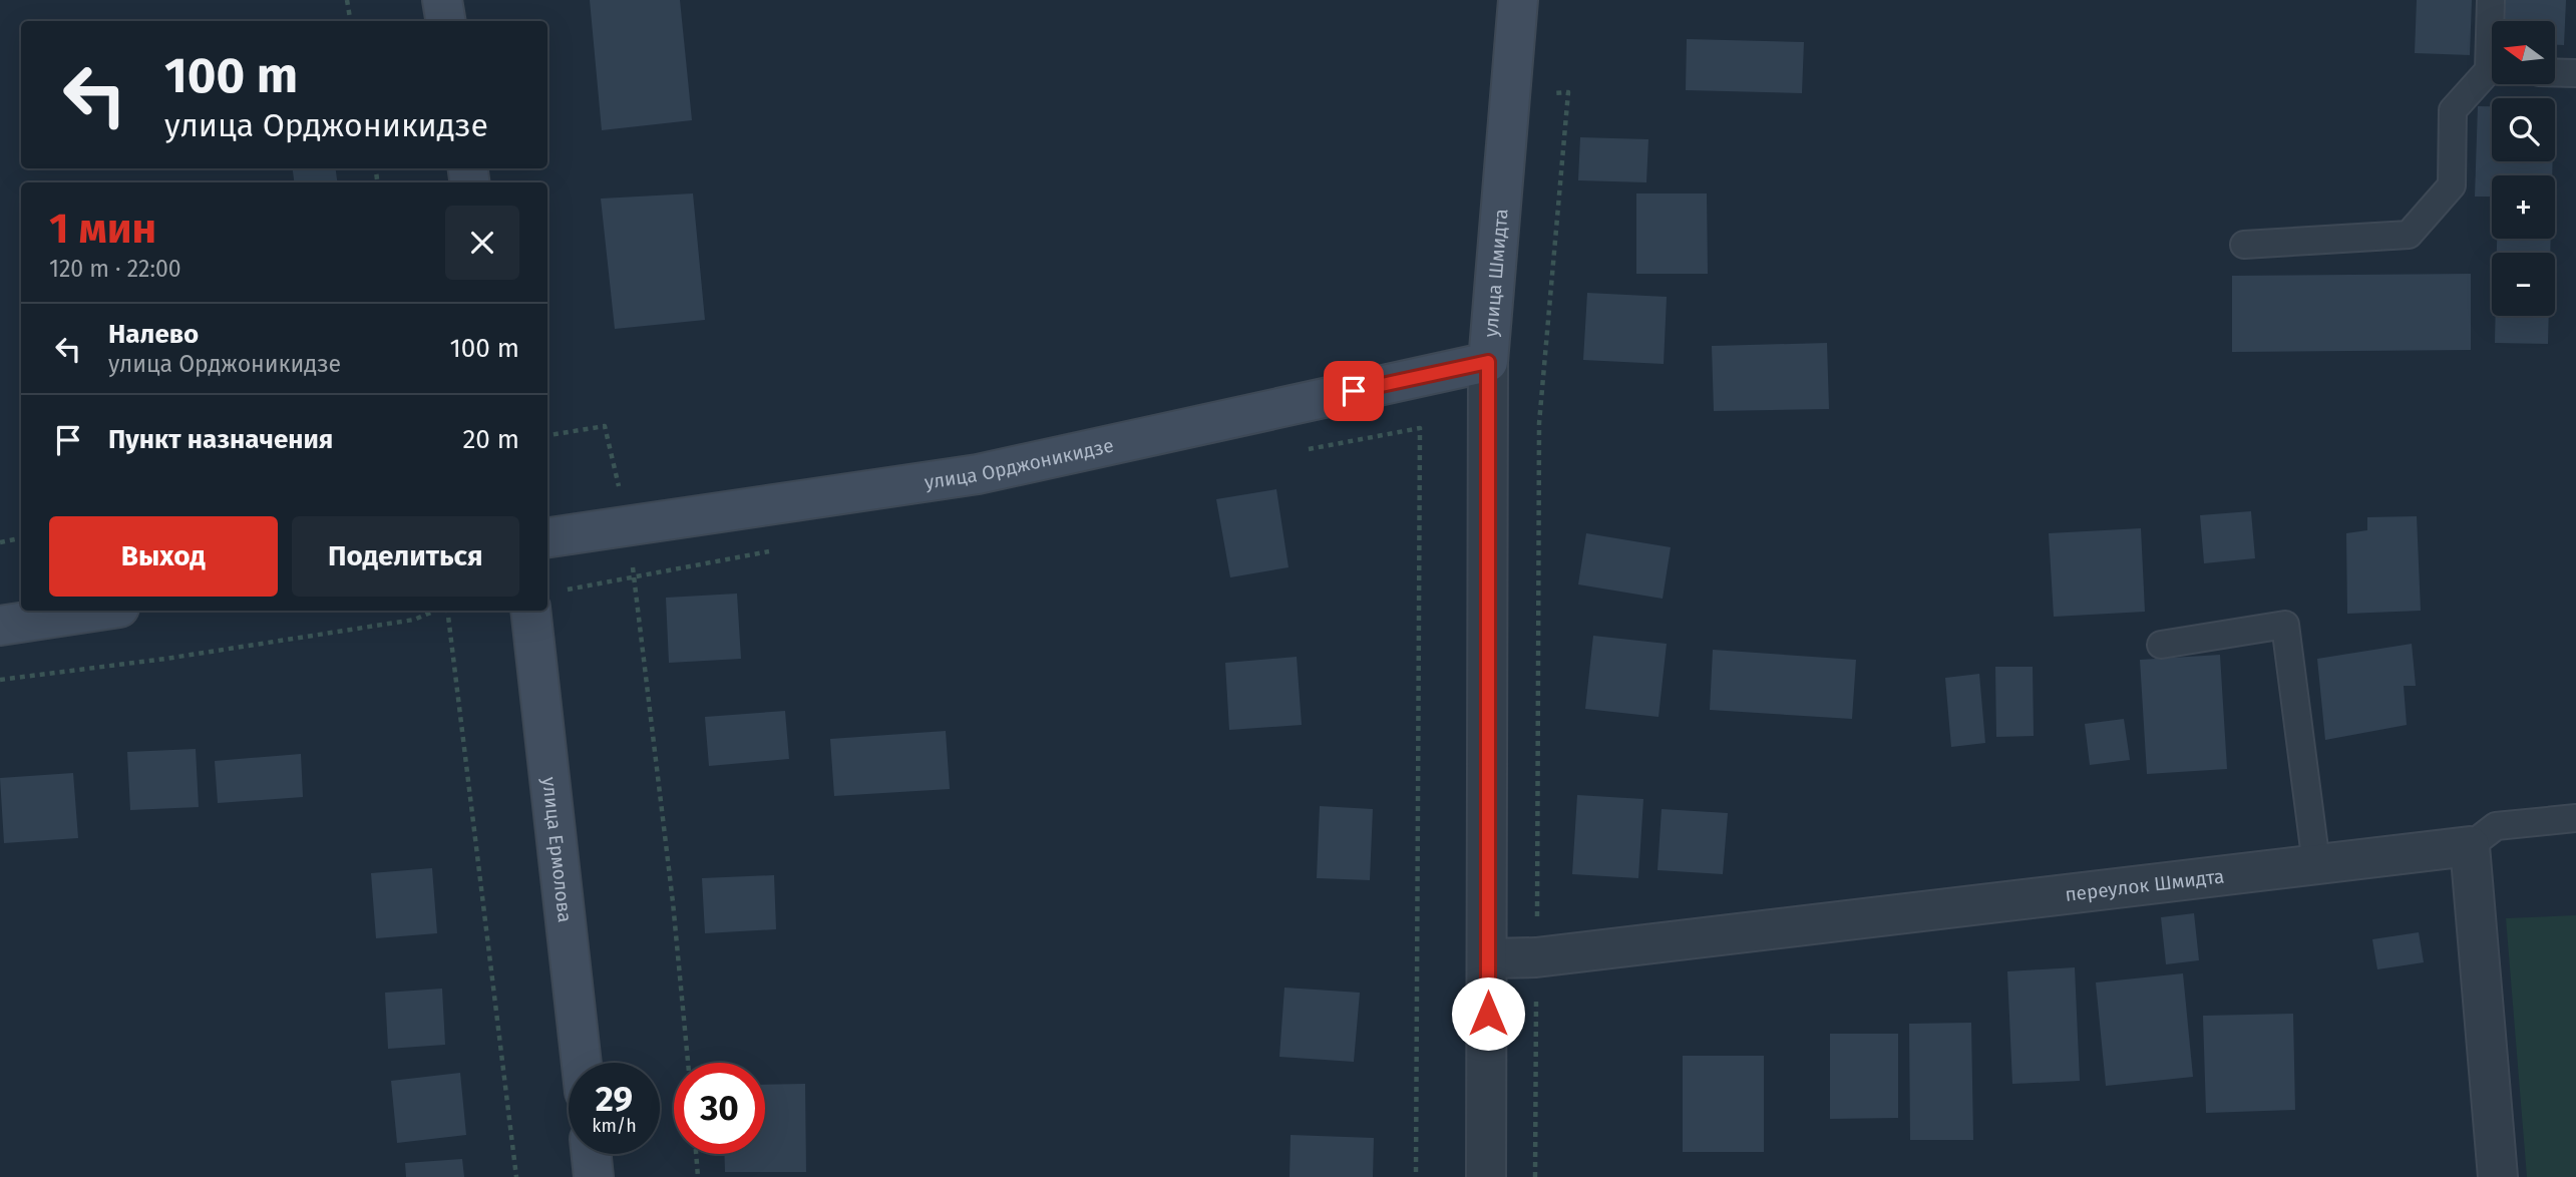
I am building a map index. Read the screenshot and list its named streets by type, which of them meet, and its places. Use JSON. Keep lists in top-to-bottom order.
{
  "streets": {
    "street": [
      "улица Шмидта",
      "улица Орджоникидзе",
      "улица Ермолова",
      "переулок Шмидта"
    ]
  },
  "crossings": [
    ["улица Шмидта", "улица Орджоникидзе"],
    ["улица Шмидта", "переулок Шмидта"]
  ],
  "north": "left",
  "page": {
    "map_buttons": ["+", "−"],
    "turn": ["100 m", "улица Орджоникидзе"],
    "heading": ["1 мин", "120 m · 22:00"],
    "list": [
      {
        "name": "Налево",
        "note": "улица Орджоникидзе",
        "value": "100 m"
      },
      {
        "name": "Пункт назначения",
        "value": "20 m"
      }
    ],
    "buttons": ["Выход", "Поделиться"],
    "speed": "29 km/h",
    "limit": "30"
  }
}
